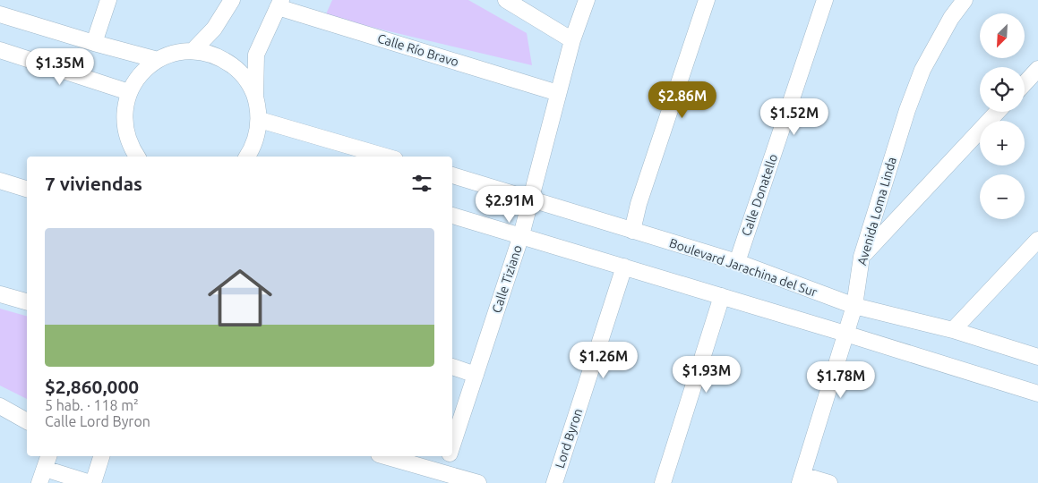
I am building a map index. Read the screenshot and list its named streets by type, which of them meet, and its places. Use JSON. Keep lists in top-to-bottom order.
{
  "streets": {
    "street": [
      "Calle Río Bravo",
      "Calle Donatello",
      "Avenida Loma Linda",
      "Boulevard Jarachina del Sur",
      "Calle Tiziano",
      "Lord Byron"
    ]
  },
  "crossings": [
    ["Calle Río Bravo", "Calle Tiziano"],
    ["Calle Donatello", "Boulevard Jarachina del Sur"],
    ["Avenida Loma Linda", "Boulevard Jarachina del Sur"],
    ["Boulevard Jarachina del Sur", "Calle Tiziano"]
  ],
  "north": "bottom left",
  "page": {
    "map_buttons": ["+", "−"],
    "price": [
      "$1.35M",
      "$2.86M",
      "$1.52M",
      "$2.91M",
      "$1.26M",
      "$1.93M",
      "$1.78M"
    ],
    "heading": "7 viviendas",
    "list": [
      {
        "name": "$2,860,000",
        "note": "5 hab. · 118 m² · Calle Lord Byron"
      }
    ]
  }
}
